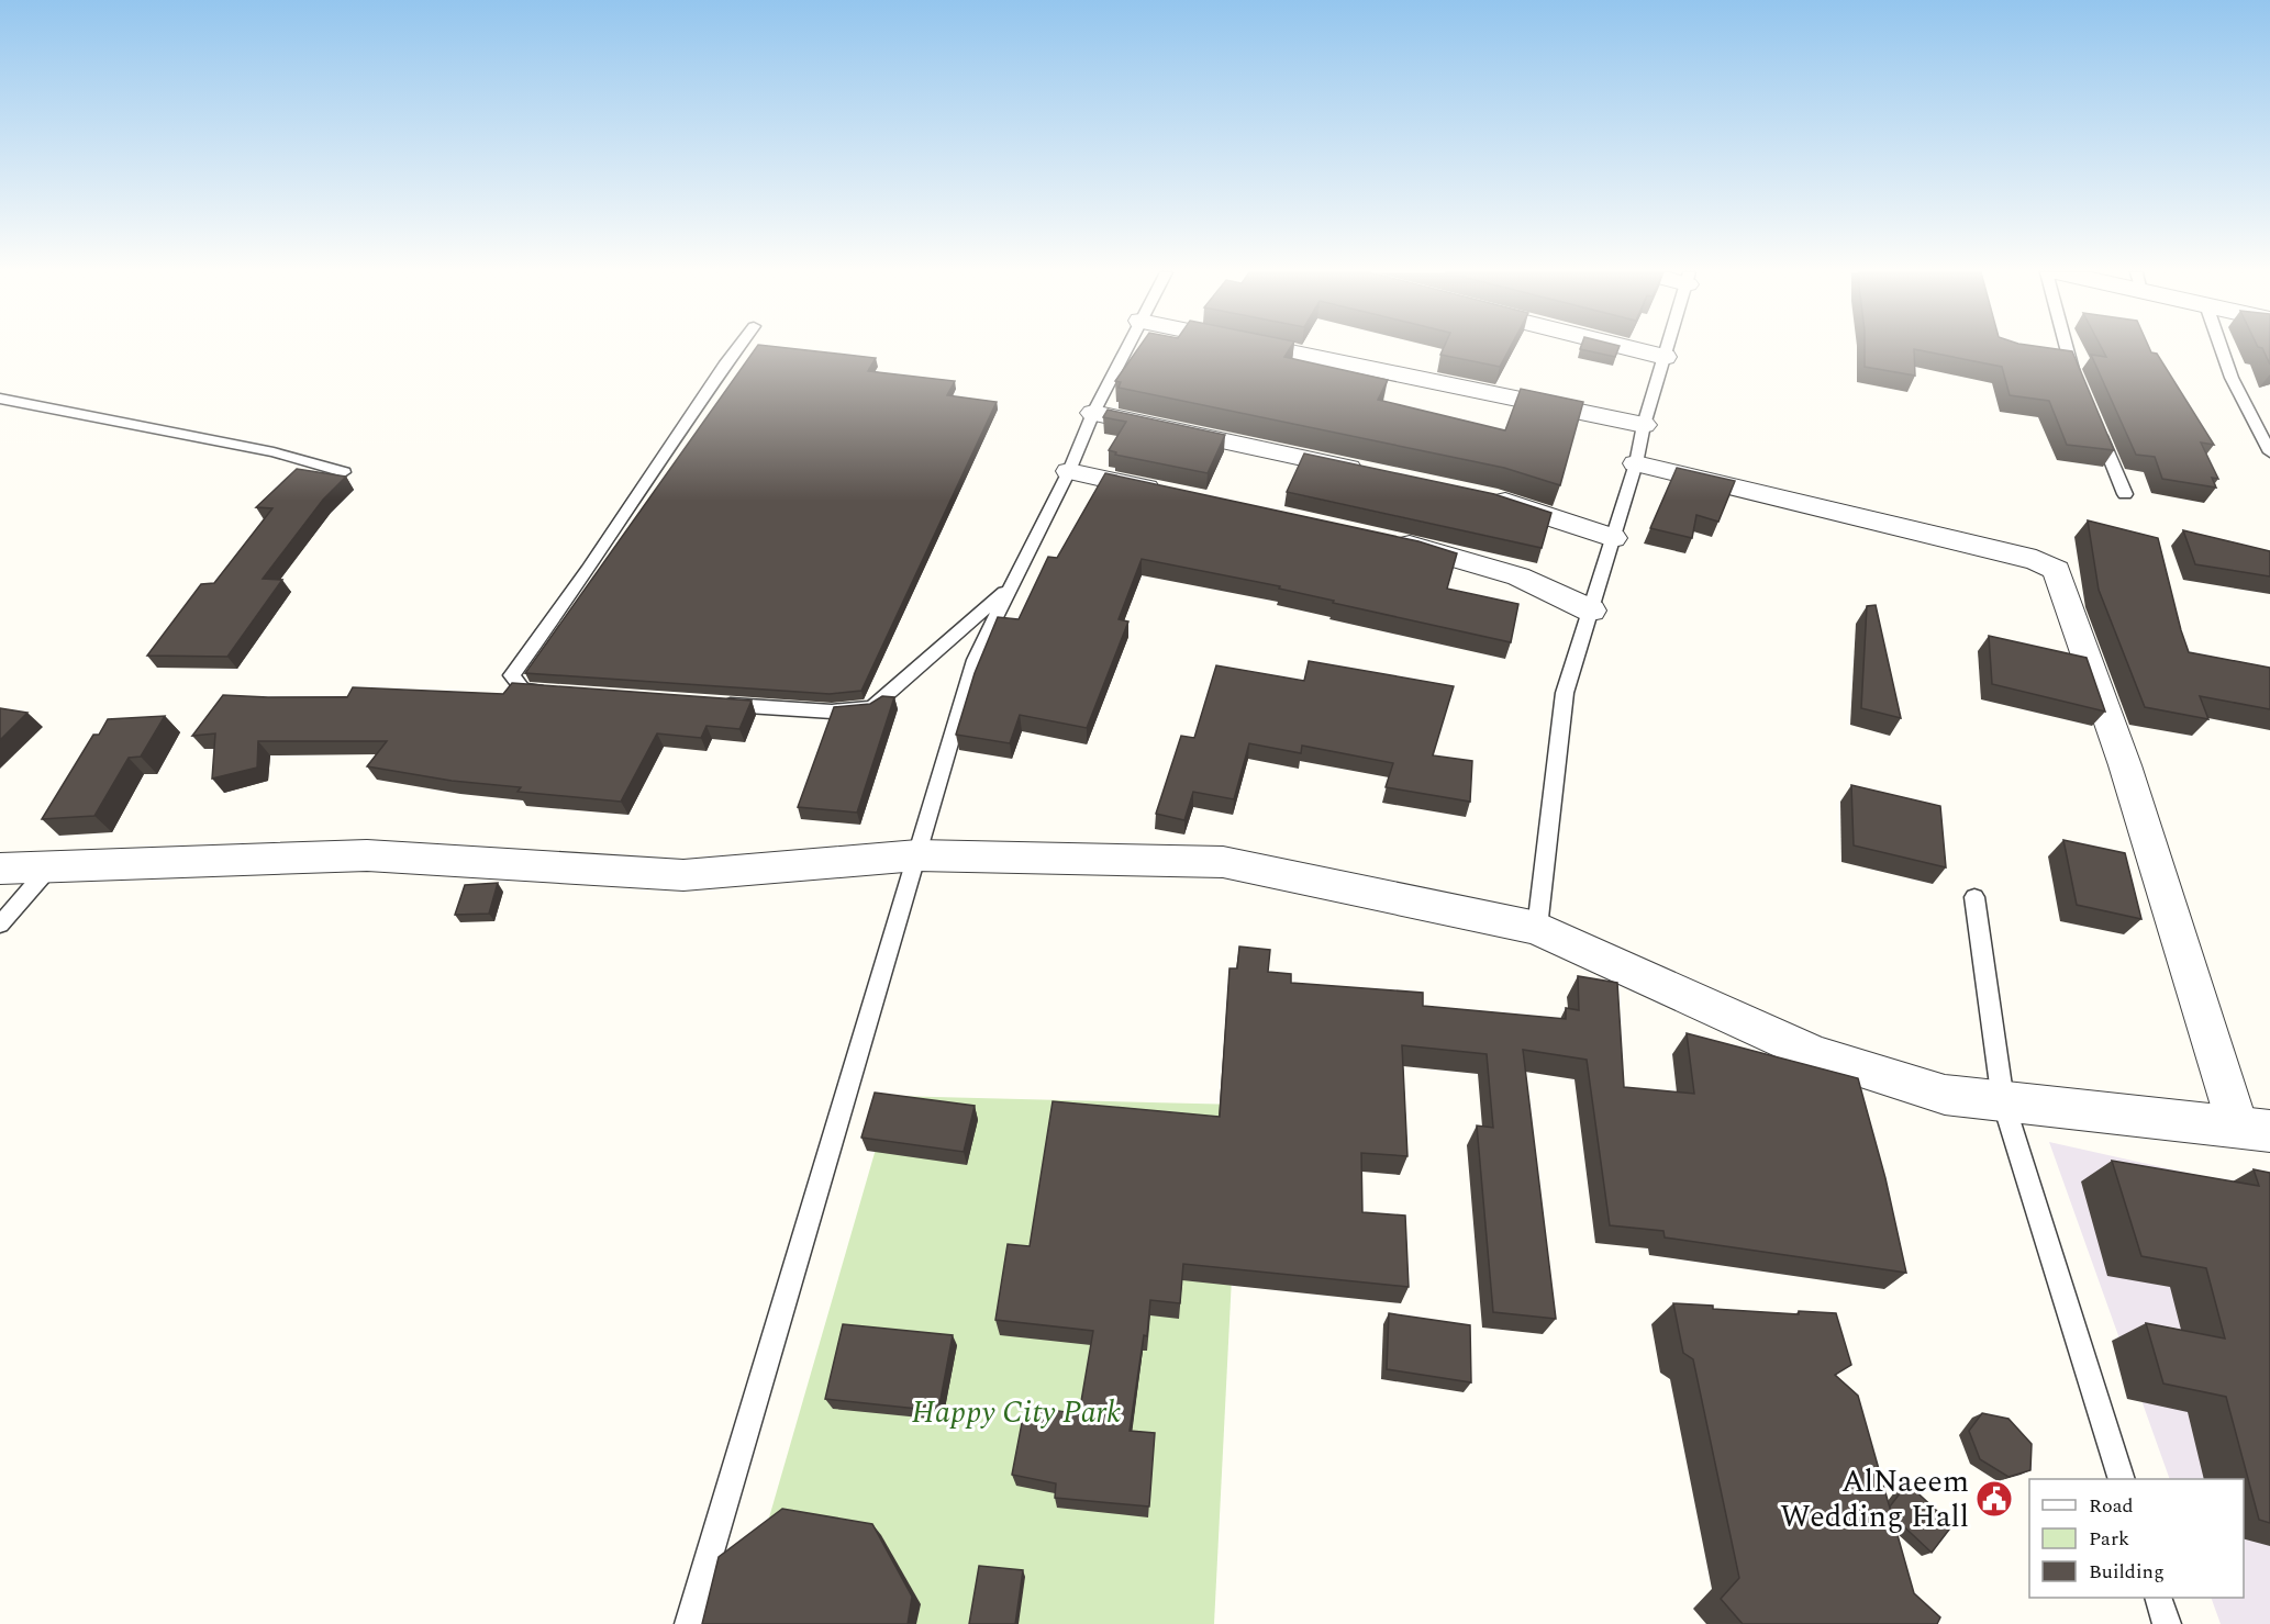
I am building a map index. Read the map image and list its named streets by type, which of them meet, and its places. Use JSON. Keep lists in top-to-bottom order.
{
  "parks": ["Happy City Park"],
  "places": {
    "public building": ["AlNaeem Wedding Hall"]
  },
  "legend": ["Road", "Park", "Building"]
}
